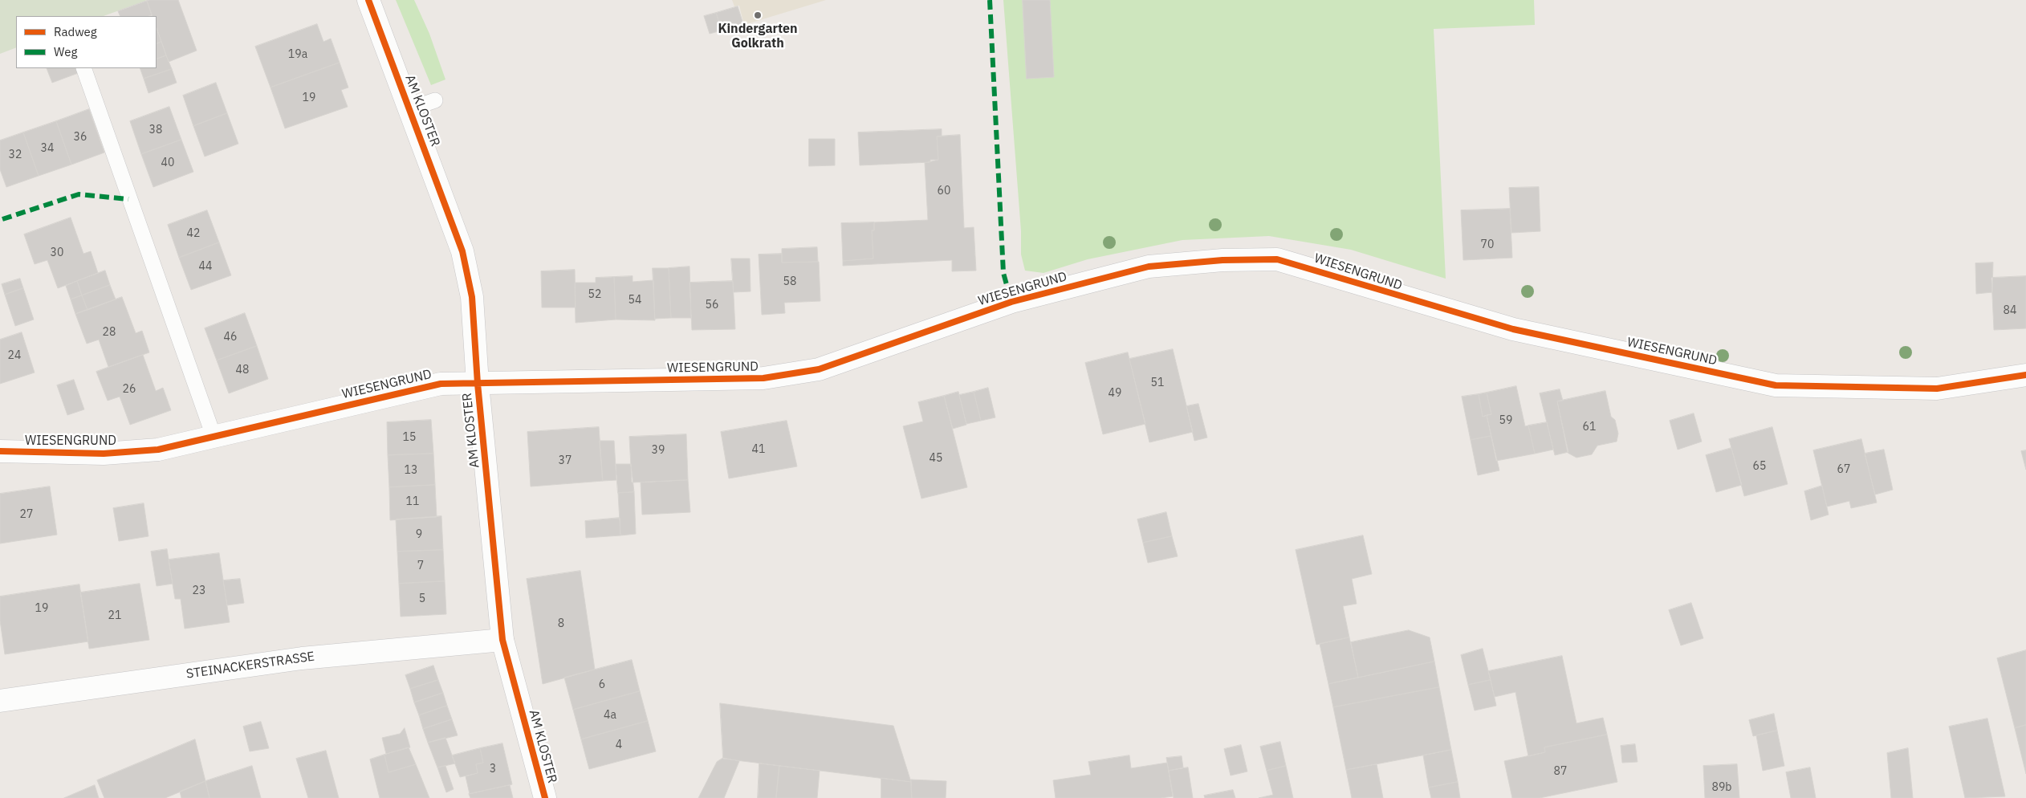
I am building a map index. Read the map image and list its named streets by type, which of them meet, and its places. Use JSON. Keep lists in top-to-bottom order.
{
  "streets": {
    "street": ["AM KLOSTER", "WIESENGRUND", "STEINACKERSTRASSE"]
  },
  "crossings": [
    ["AM KLOSTER", "WIESENGRUND"],
    ["AM KLOSTER", "STEINACKERSTRASSE"]
  ],
  "places": ["Kindergarten Golkrath"],
  "house_numbers": [
    "19a",
    "19",
    "38",
    "36",
    "34",
    "32",
    "40",
    "60",
    "42",
    "70",
    "30",
    "44",
    "58",
    "52",
    "54",
    "56",
    "84",
    "28",
    "46",
    "24",
    "48",
    "51",
    "26",
    "49",
    "59",
    "61",
    "15",
    "41",
    "39",
    "45",
    "37",
    "65",
    "67",
    "13",
    "11",
    "27",
    "9",
    "7",
    "23",
    "5",
    "19",
    "21",
    "8",
    "6",
    "4a",
    "4",
    "3",
    "87",
    "89b"
  ],
  "legend": ["Radweg", "Weg"]
}
